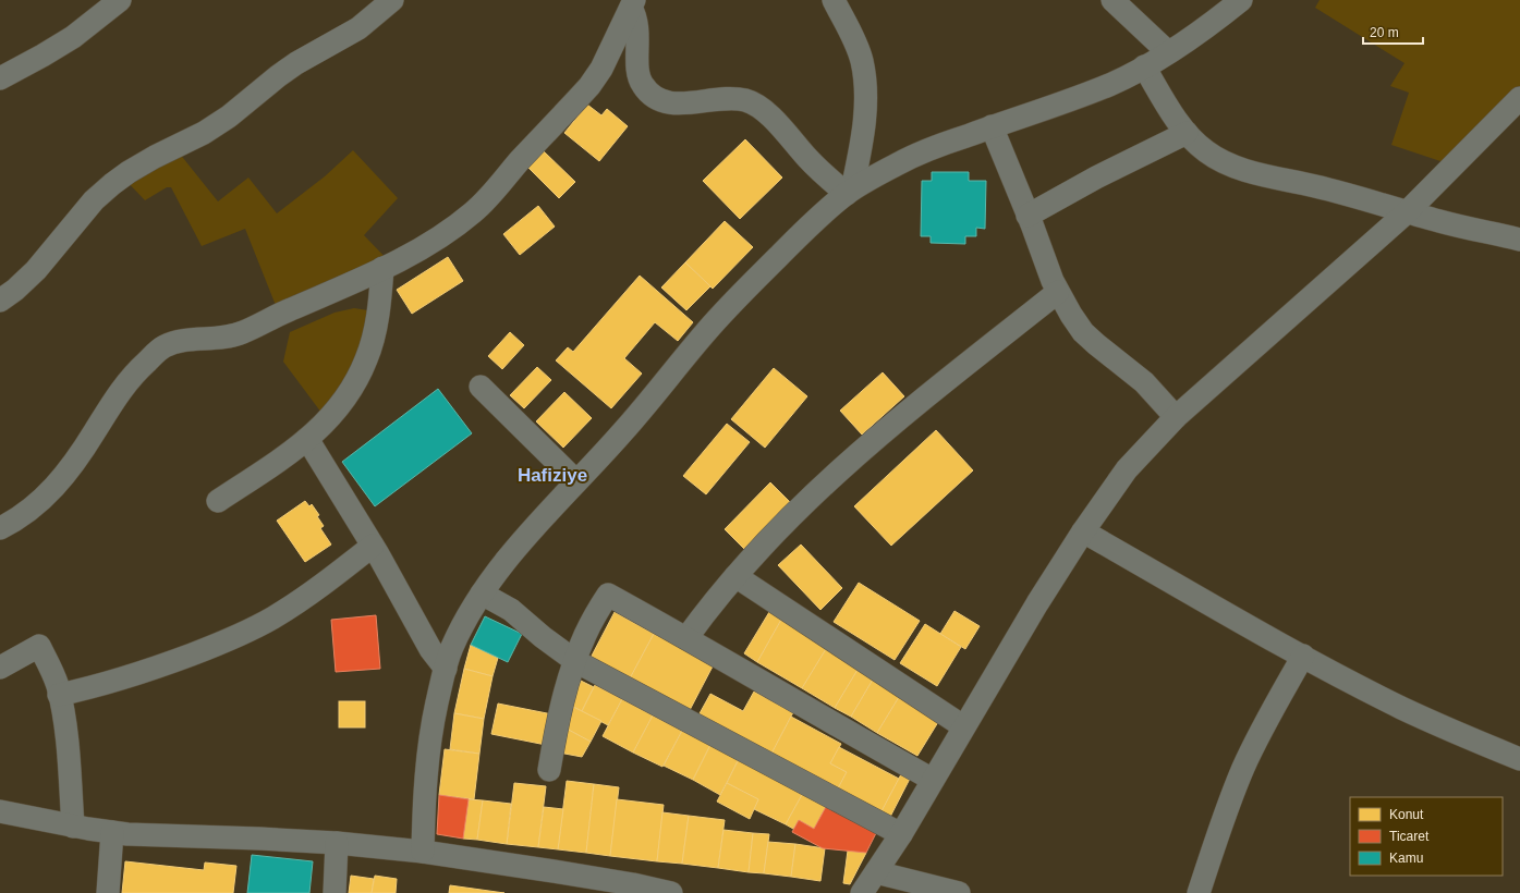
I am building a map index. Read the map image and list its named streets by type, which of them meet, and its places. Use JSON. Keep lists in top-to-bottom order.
{
  "districts": ["Hafiziye"],
  "legend": ["Konut", "Ticaret", "Kamu"],
  "scale_bar": "20 m"
}
